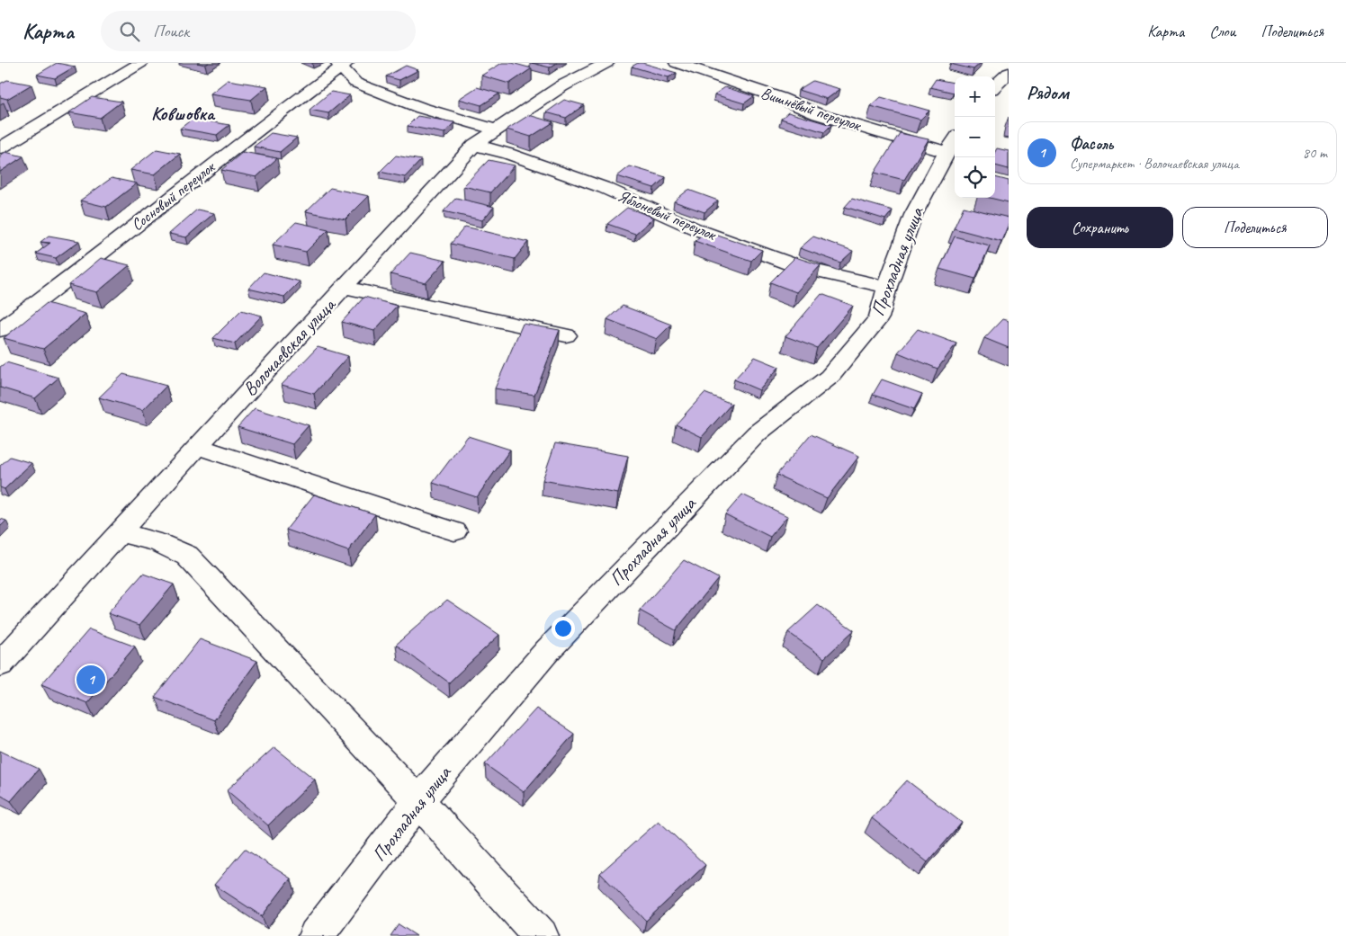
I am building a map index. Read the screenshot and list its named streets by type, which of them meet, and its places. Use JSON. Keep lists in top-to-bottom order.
{
  "streets": {
    "street": [
      "Вишнёвый переулок",
      "Сосновый переулок",
      "Яблоневый переулок",
      "Прохладная улица",
      "Волочаевская улица"
    ]
  },
  "crossings": [
    ["Вишнёвый переулок", "Прохладная улица"],
    ["Яблоневый переулок", "Прохладная улица"],
    ["Яблоневый переулок", "Волочаевская улица"]
  ],
  "districts": ["Ковшовка"],
  "page": {
    "header": "Карта",
    "search": "Поиск",
    "nav": ["Карта", "Слои", "Поделиться"],
    "heading": "Рядом",
    "map_buttons": ["+", "−"],
    "list": [
      {
        "mark": "1",
        "name": "Фасоль",
        "note": "Супермаркет · Волочаевская улица",
        "value": "80 m"
      }
    ],
    "buttons": ["Сохранить", "Поделиться"],
    "pins": "1"
  }
}
